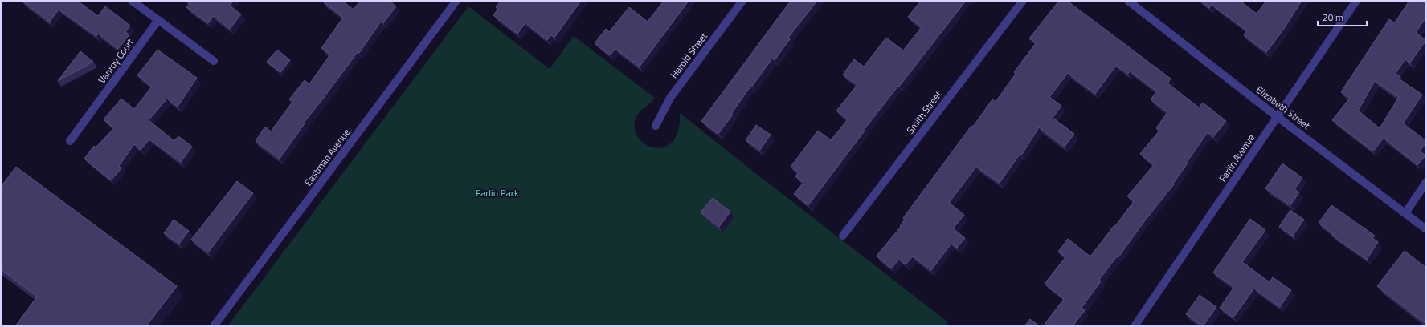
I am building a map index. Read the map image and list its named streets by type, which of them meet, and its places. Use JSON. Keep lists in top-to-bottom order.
{
  "streets": {
    "street": [
      "Harold Street",
      "Vanroy Court",
      "Elizabeth Street",
      "Smith Street",
      "Eastman Avenue",
      "Farlin Avenue"
    ]
  },
  "crossings": [
    ["Elizabeth Street", "Farlin Avenue"]
  ],
  "parks": ["Farlin Park"],
  "scale_bar": "20 m"
}
